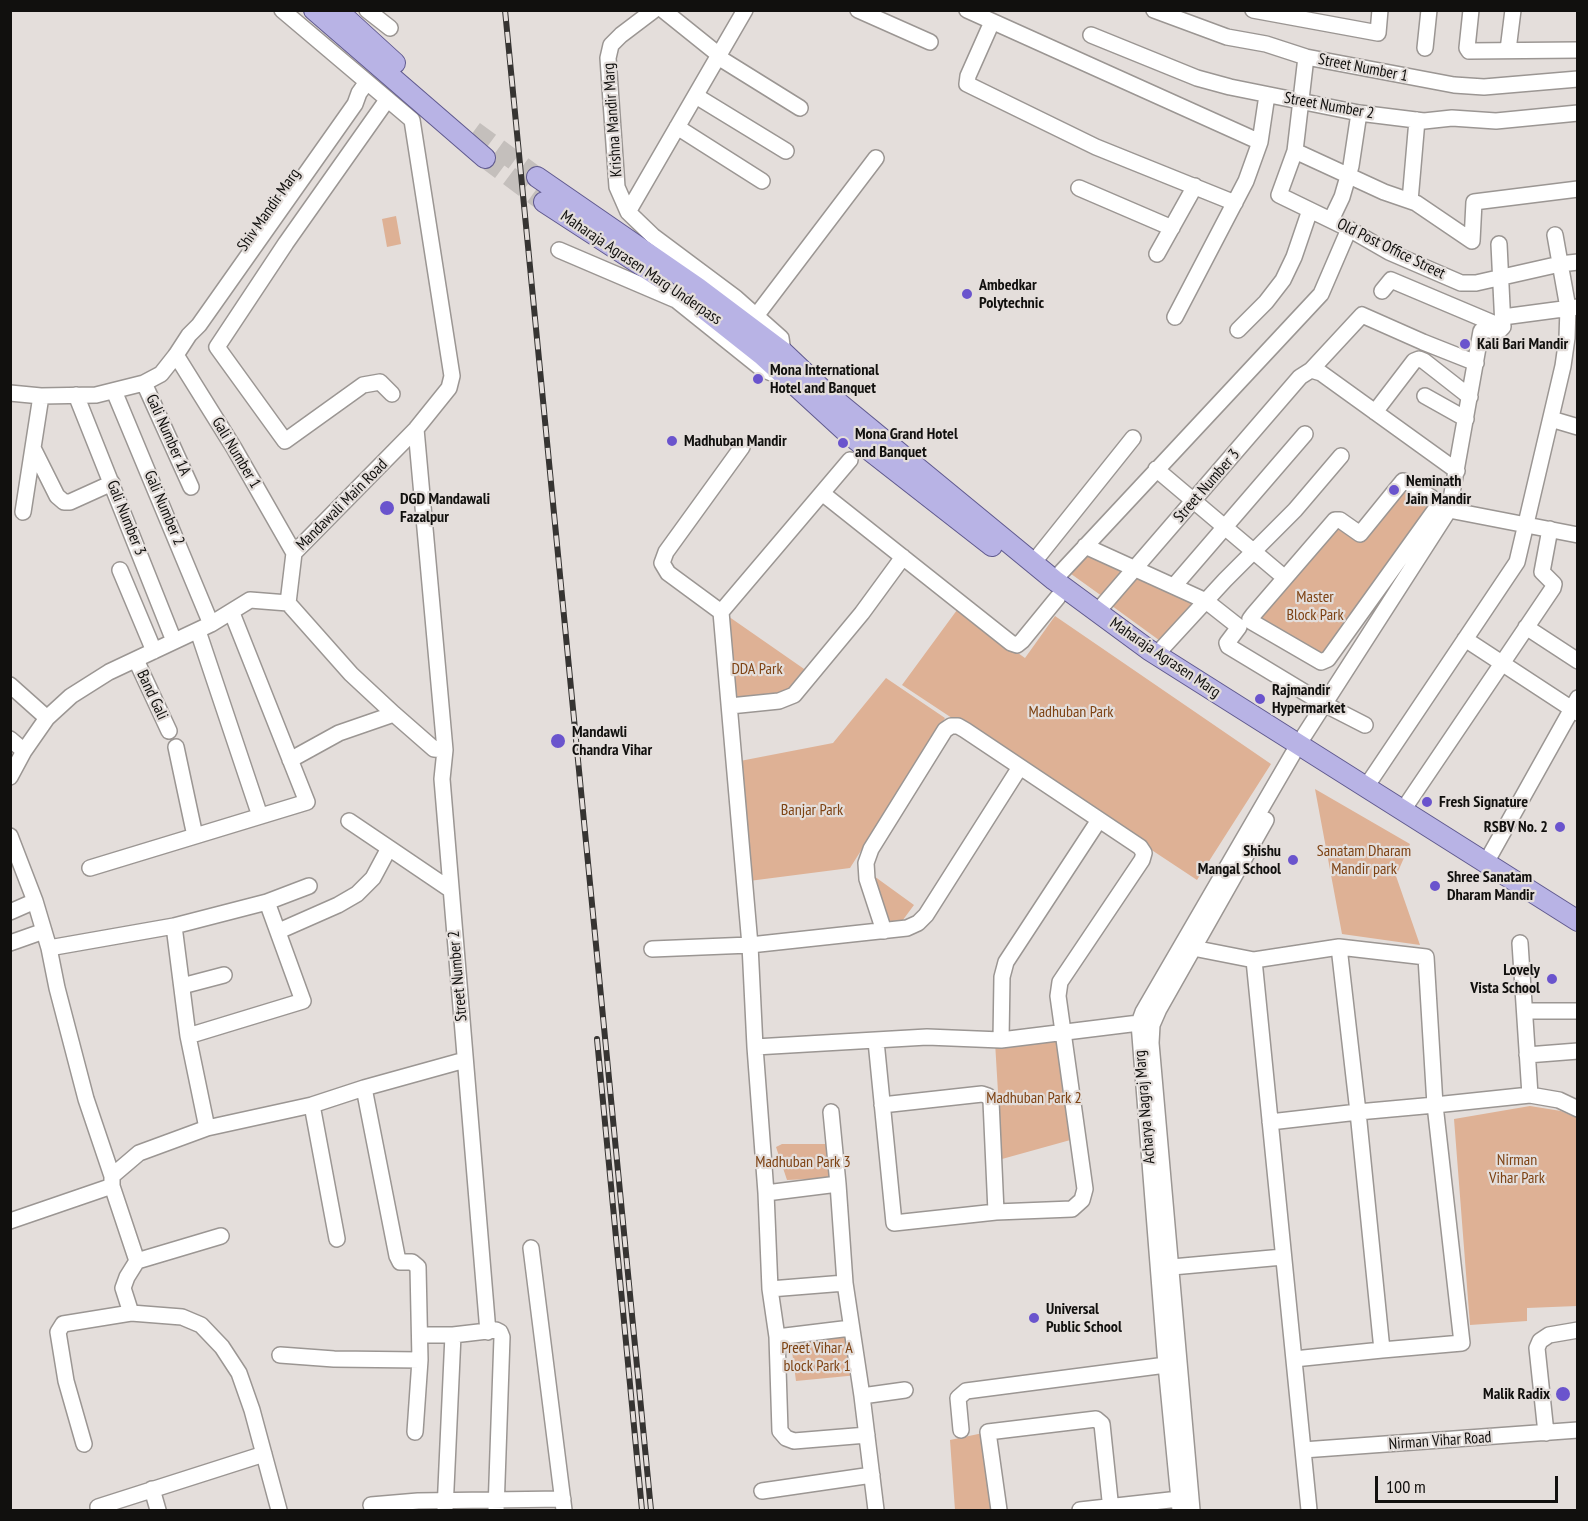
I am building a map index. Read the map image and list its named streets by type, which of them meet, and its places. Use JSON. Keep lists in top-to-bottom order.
{
  "streets": {
    "main road": ["Maharaja Agrasen Marg Underpass", "Maharaja Agrasen Marg"],
    "street": [
      "Street Number 1",
      "Street Number 2",
      "Krishna Mandir Marg",
      "Shiv Mandir Marg",
      "Old Post Office Street",
      "Gali Number 1A",
      "Gali Number 1",
      "Street Number 3",
      "Mandawali Main Road",
      "Gali Number 2",
      "Gali Number 3",
      "Band Gali",
      "Acharya Nagraj Marg",
      "Nirman Vihar Road"
    ]
  },
  "crossings": [
    ["Street Number 2", "Mandawali Main Road"],
    ["Shiv Mandir Marg", "Gali Number 1A"],
    ["Shiv Mandir Marg", "Gali Number 1"],
    ["Shiv Mandir Marg", "Mandawali Main Road"],
    ["Shiv Mandir Marg", "Gali Number 2"],
    ["Shiv Mandir Marg", "Gali Number 3"],
    ["Maharaja Agrasen Marg Underpass", "Maharaja Agrasen Marg"],
    ["Gali Number 1", "Mandawali Main Road"],
    ["Street Number 3", "Maharaja Agrasen Marg"],
    ["Maharaja Agrasen Marg", "Acharya Nagraj Marg"]
  ],
  "parks": [
    "Master Block Park",
    "DDA Park",
    "Madhuban Park",
    "Banjar Park",
    "Sanatam Dharam Mandir park",
    "Madhuban Park 2",
    "Nirman Vihar Park",
    "Madhuban Park 3",
    "Preet Vihar A block Park 1"
  ],
  "places": [
    "Ambedkar Polytechnic",
    "Kali Bari Mandir",
    "Mona International Hotel and Banquet",
    "Madhuban Mandir",
    "Mona Grand Hotel and Banquet",
    "Neminath Jain Mandir",
    "DGD Mandawali Fazalpur",
    "Rajmandir Hypermarket",
    "Mandawli Chandra Vihar",
    "Fresh Signature",
    "RSBV No. 2",
    "Shishu Mangal School",
    "Shree Sanatam Dharam Mandir",
    "Lovely Vista School",
    "Universal Public School",
    "Malik Radix"
  ],
  "scale_bar": "100 m"
}
